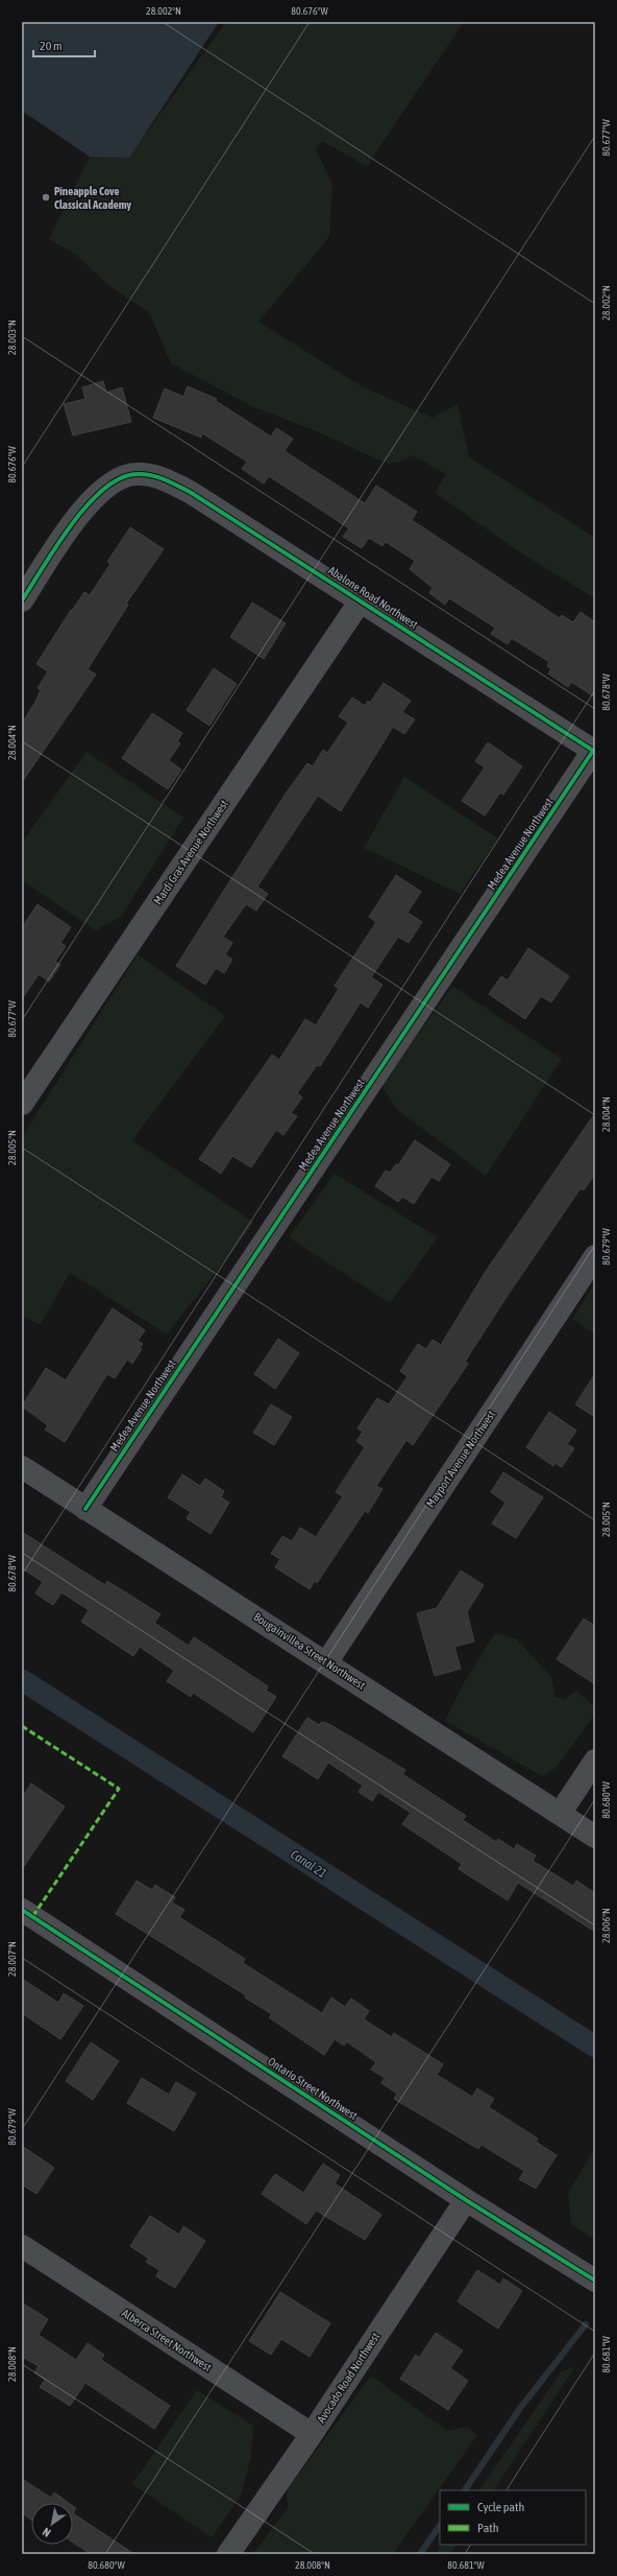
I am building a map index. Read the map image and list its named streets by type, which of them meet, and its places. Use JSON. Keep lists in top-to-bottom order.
{
  "streets": {
    "street": [
      "Abalone Road Northwest",
      "Medea Avenue Northwest",
      "Mardi Gras Avenue Northwest",
      "Mayport Avenue Northwest",
      "Bougainvillea Street Northwest",
      "Ontario Street Northwest",
      "Alberca Street Northwest",
      "Avocado Road Northwest"
    ]
  },
  "crossings": [
    ["Abalone Road Northwest", "Medea Avenue Northwest"],
    ["Abalone Road Northwest", "Mardi Gras Avenue Northwest"],
    ["Medea Avenue Northwest", "Bougainvillea Street Northwest"],
    ["Mayport Avenue Northwest", "Bougainvillea Street Northwest"],
    ["Ontario Street Northwest", "Avocado Road Northwest"],
    ["Alberca Street Northwest", "Avocado Road Northwest"]
  ],
  "water": ["Canal 21"],
  "places": ["Pineapple Cove Classical Academy"],
  "legend": ["Cycle path", "Path"],
  "scale_bar": "20 m",
  "north": "bottom left",
  "coordinates": [
    "28.002°N",
    "80.676°W",
    "80.677°W",
    "28.003°N",
    "80.678°W",
    "28.004°N",
    "28.005°N",
    "80.679°W",
    "80.680°W",
    "28.006°N",
    "28.007°N",
    "80.681°W",
    "28.008°N"
  ]
}
